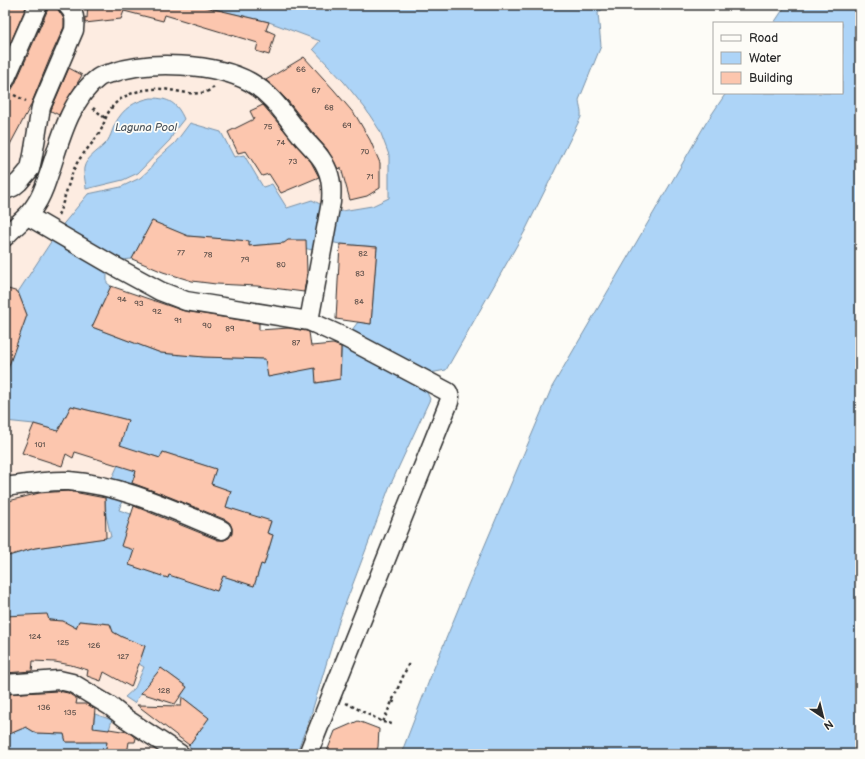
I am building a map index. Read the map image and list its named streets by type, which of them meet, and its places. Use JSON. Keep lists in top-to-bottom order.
{
  "water": ["Laguna Pool"],
  "house_numbers": [
    "66",
    "67",
    "68",
    "69",
    "75",
    "74",
    "70",
    "73",
    "71",
    "77",
    "82",
    "78",
    "79",
    "80",
    "83",
    "94",
    "84",
    "93",
    "92",
    "91",
    "90",
    "89",
    "87",
    "101",
    "124",
    "125",
    "126",
    "127",
    "128",
    "136",
    "135"
  ],
  "legend": ["Road", "Water", "Building"],
  "north": "bottom right"
}
